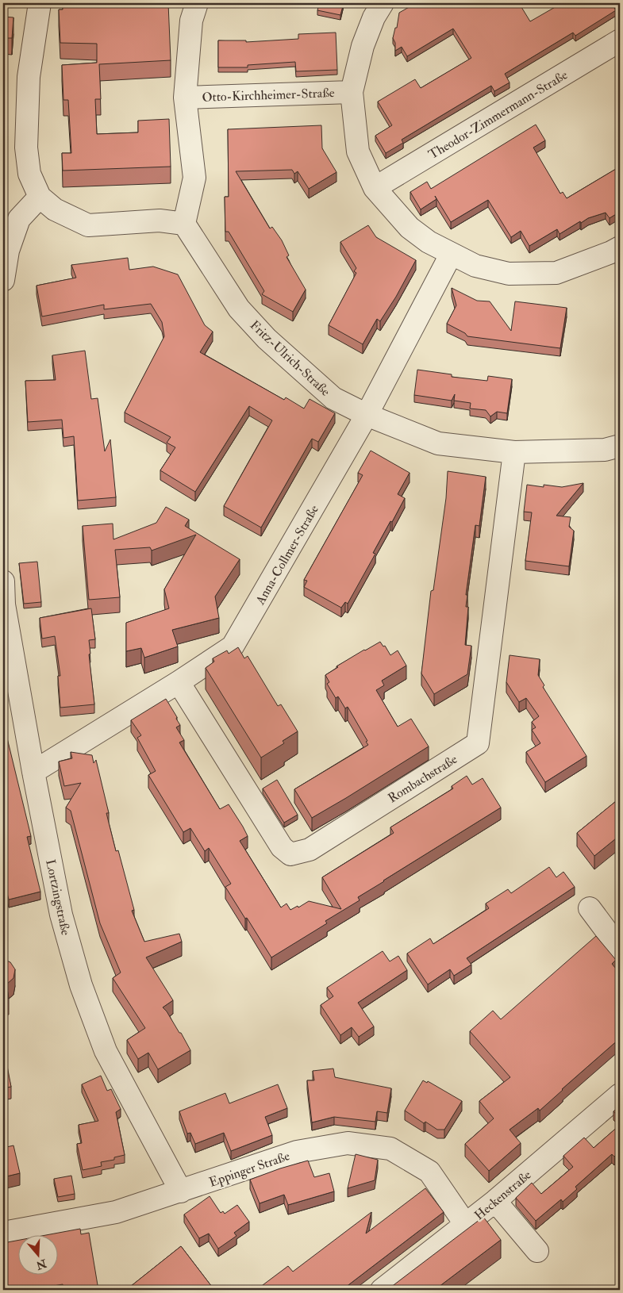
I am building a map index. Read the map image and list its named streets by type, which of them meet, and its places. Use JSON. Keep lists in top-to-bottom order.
{
  "streets": {
    "street": [
      "Otto-Kirchheimer-Straße",
      "Theodor-Zimmermann-Straße",
      "Fritz-Ulrich-Straße",
      "Anna-Collmer-Straße",
      "Rombachstraße",
      "Lortzingstraße",
      "Eppinger Straße",
      "Heckenstraße"
    ]
  },
  "crossings": [
    ["Otto-Kirchheimer-Straße", "Fritz-Ulrich-Straße"],
    ["Fritz-Ulrich-Straße", "Anna-Collmer-Straße"],
    ["Fritz-Ulrich-Straße", "Rombachstraße"],
    ["Anna-Collmer-Straße", "Rombachstraße"],
    ["Anna-Collmer-Straße", "Lortzingstraße"],
    ["Lortzingstraße", "Eppinger Straße"],
    ["Eppinger Straße", "Heckenstraße"]
  ],
  "north": "bottom"
}
